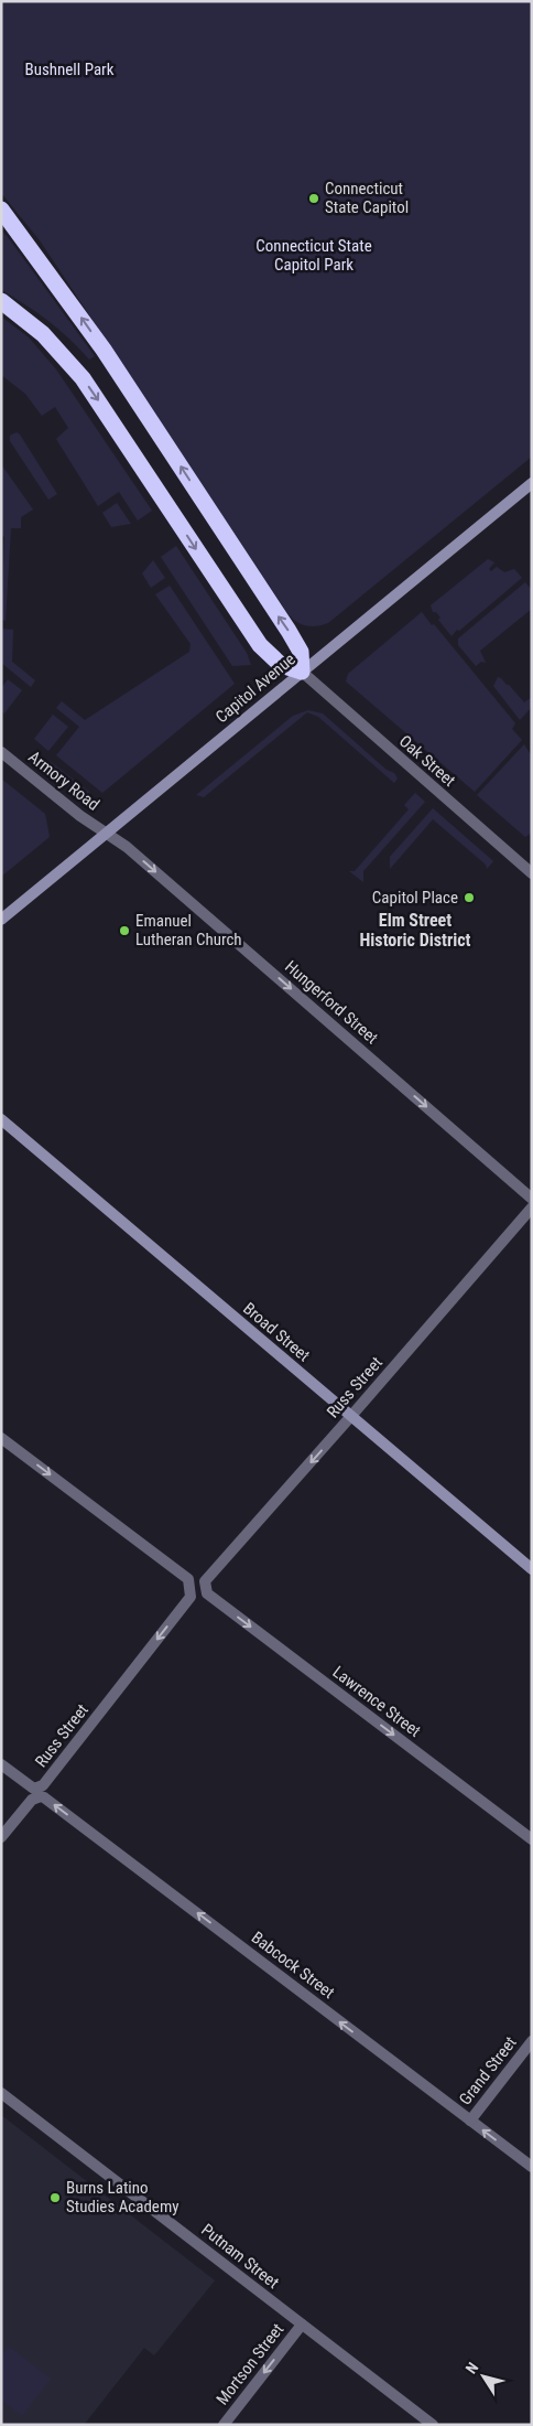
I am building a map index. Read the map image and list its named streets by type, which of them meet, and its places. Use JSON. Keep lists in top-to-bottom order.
{
  "streets": {
    "main road": ["Capitol Avenue", "Broad Street"],
    "street": [
      "Oak Street",
      "Armory Road",
      "Hungerford Street",
      "Russ Street",
      "Lawrence Street",
      "Babcock Street",
      "Grand Street",
      "Putnam Street",
      "Mortson Street"
    ]
  },
  "crossings": [
    ["Capitol Avenue", "Oak Street"],
    ["Capitol Avenue", "Armory Road"],
    ["Capitol Avenue", "Hungerford Street"],
    ["Armory Road", "Hungerford Street"],
    ["Broad Street", "Russ Street"],
    ["Russ Street", "Lawrence Street"],
    ["Babcock Street", "Grand Street"],
    ["Putnam Street", "Mortson Street"]
  ],
  "one_way": [
    "Hungerford Street",
    "Lawrence Street",
    "Babcock Street",
    "Mortson Street"
  ],
  "districts": ["Elm Street Historic District"],
  "parks": ["Bushnell Park", "Connecticut State Capitol Park"],
  "places": [
    "Connecticut State Capitol",
    "Capitol Place",
    "Emanuel Lutheran Church",
    "Burns Latino Studies Academy"
  ],
  "north": "top left"
}
